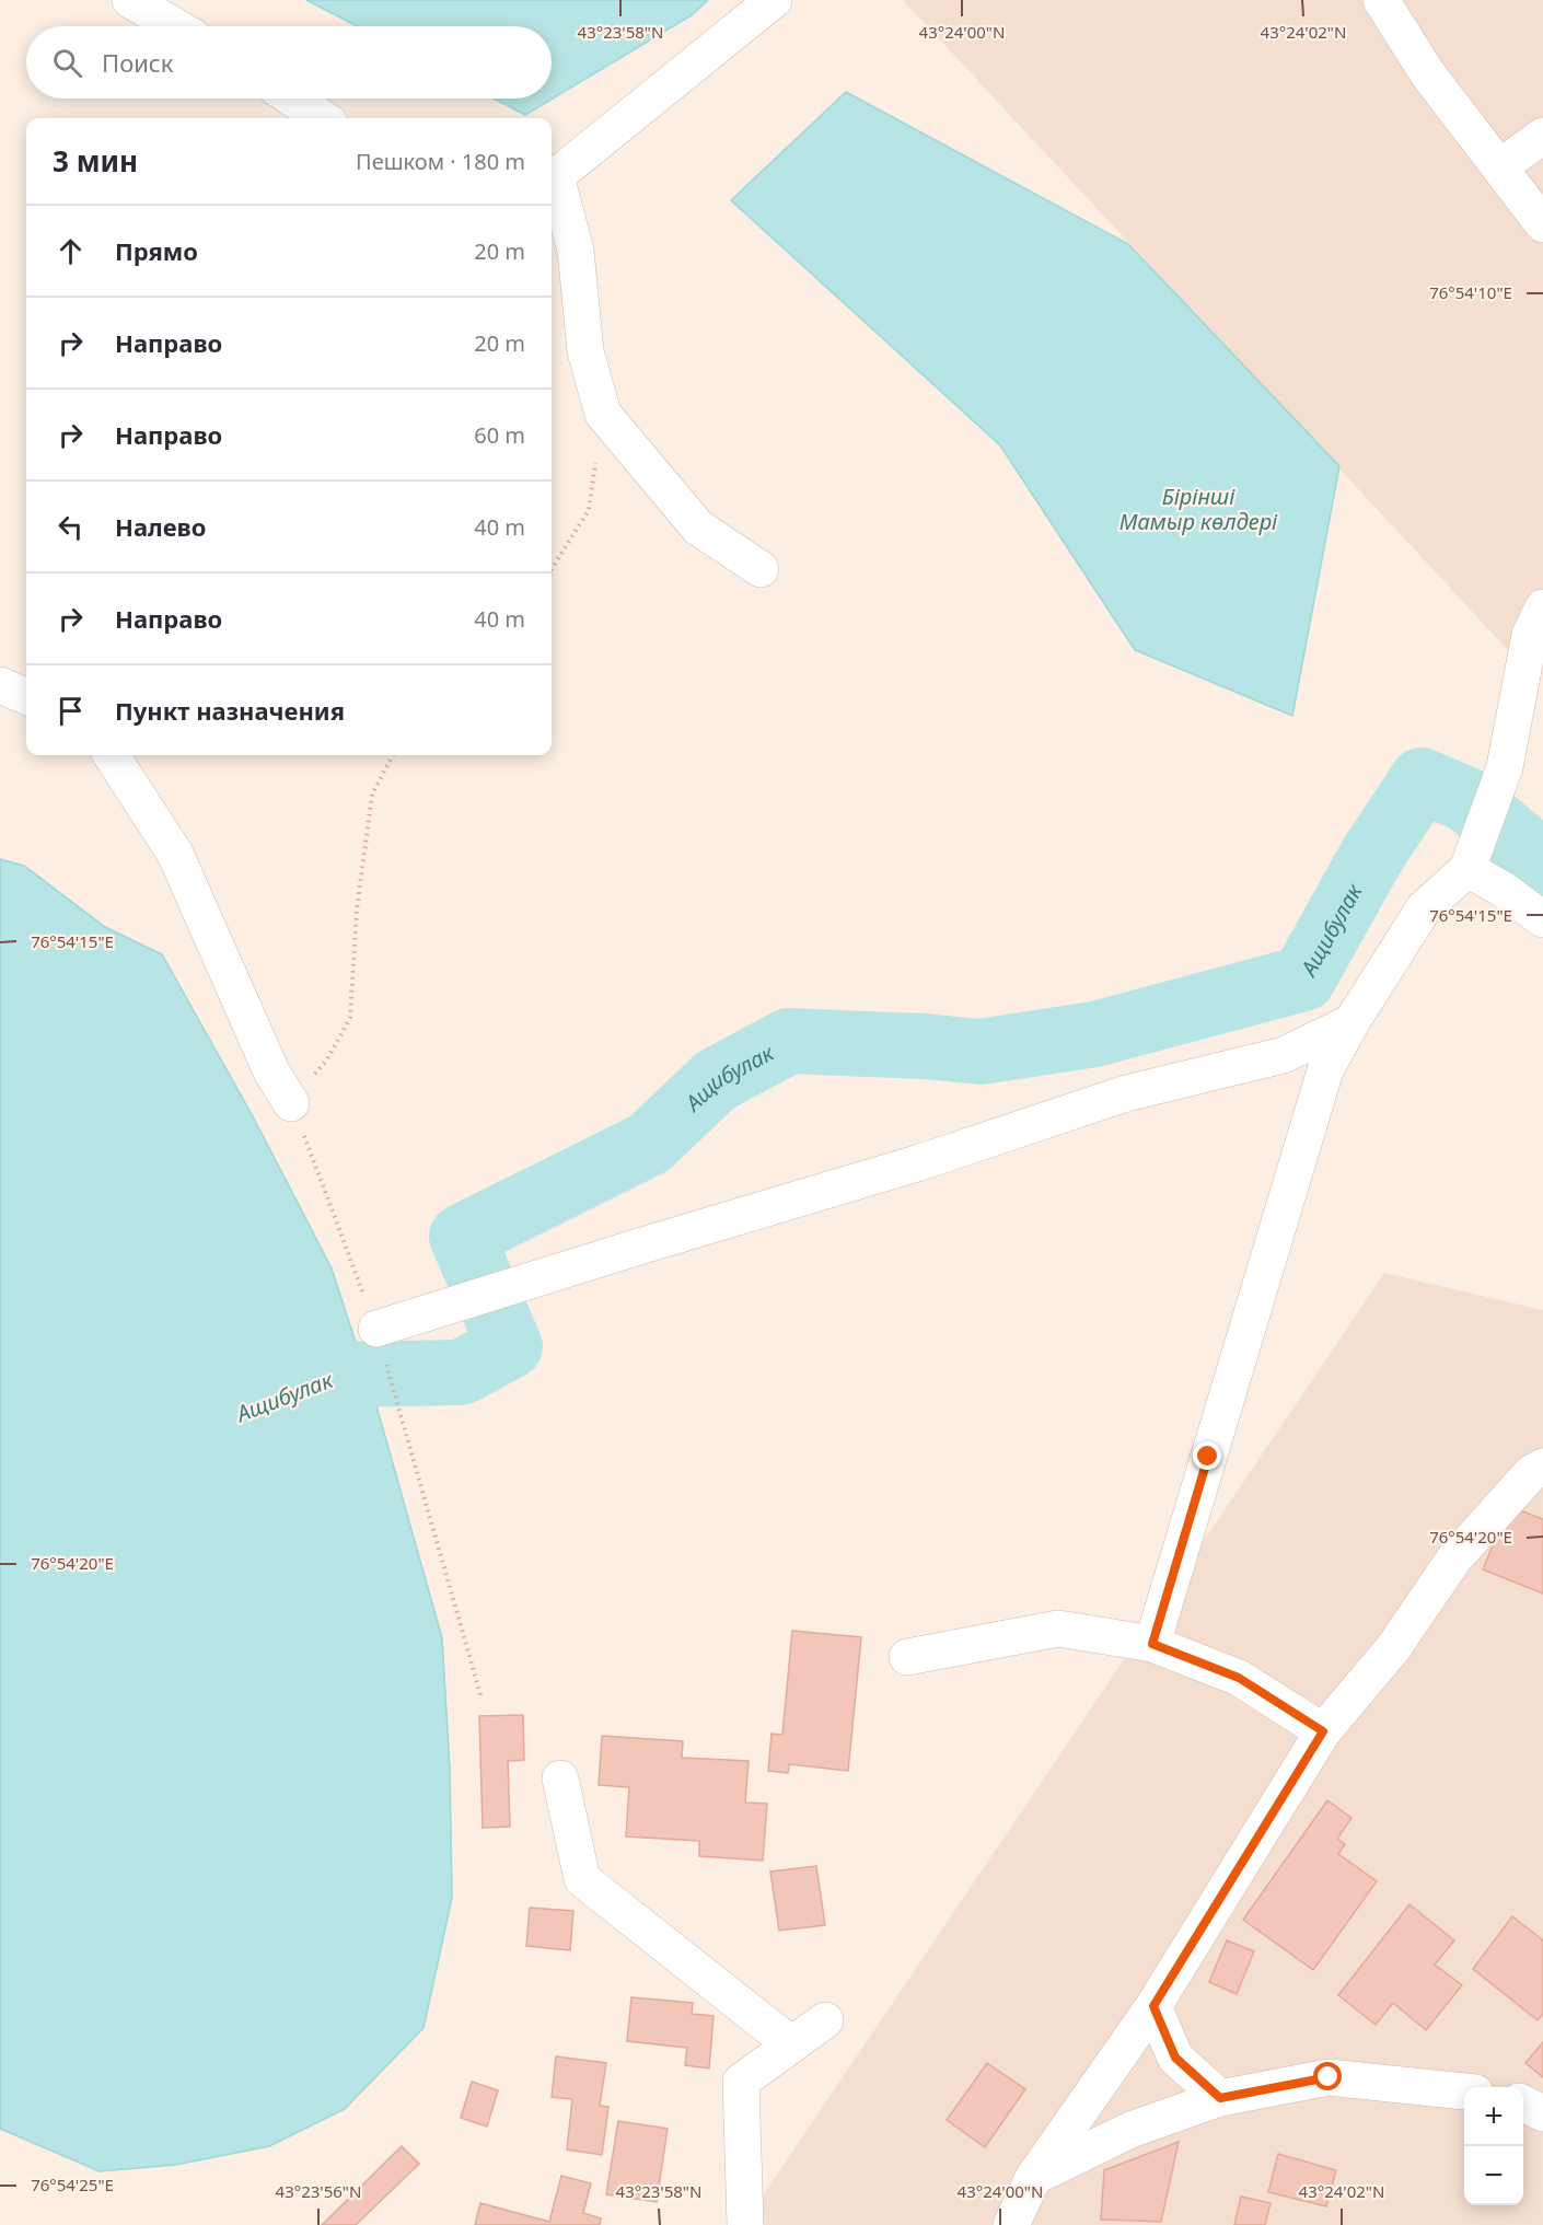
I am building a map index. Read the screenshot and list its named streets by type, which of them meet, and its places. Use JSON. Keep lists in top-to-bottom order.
{
  "water": ["Бірінші Мамыр көлдері", "Ащибулак"],
  "page": {
    "search": "Поиск",
    "heading": ["3 мин", "Пешком · 180 m"],
    "list": [
      ["Прямо", "20 m"],
      ["Направо", "20 m"],
      ["Направо", "60 m"],
      ["Налево", "40 m"],
      ["Направо", "40 m"],
      "Пункт назначения"
    ],
    "map_buttons": ["+", "−"]
  },
  "coordinates": [
    "43°23'58\"N",
    "43°24'00\"N",
    "43°24'02\"N",
    "76°54'10\"E",
    "76°54'15\"E",
    "76°54'20\"E",
    "76°54'25\"E",
    "43°23'56\"N"
  ]
}
